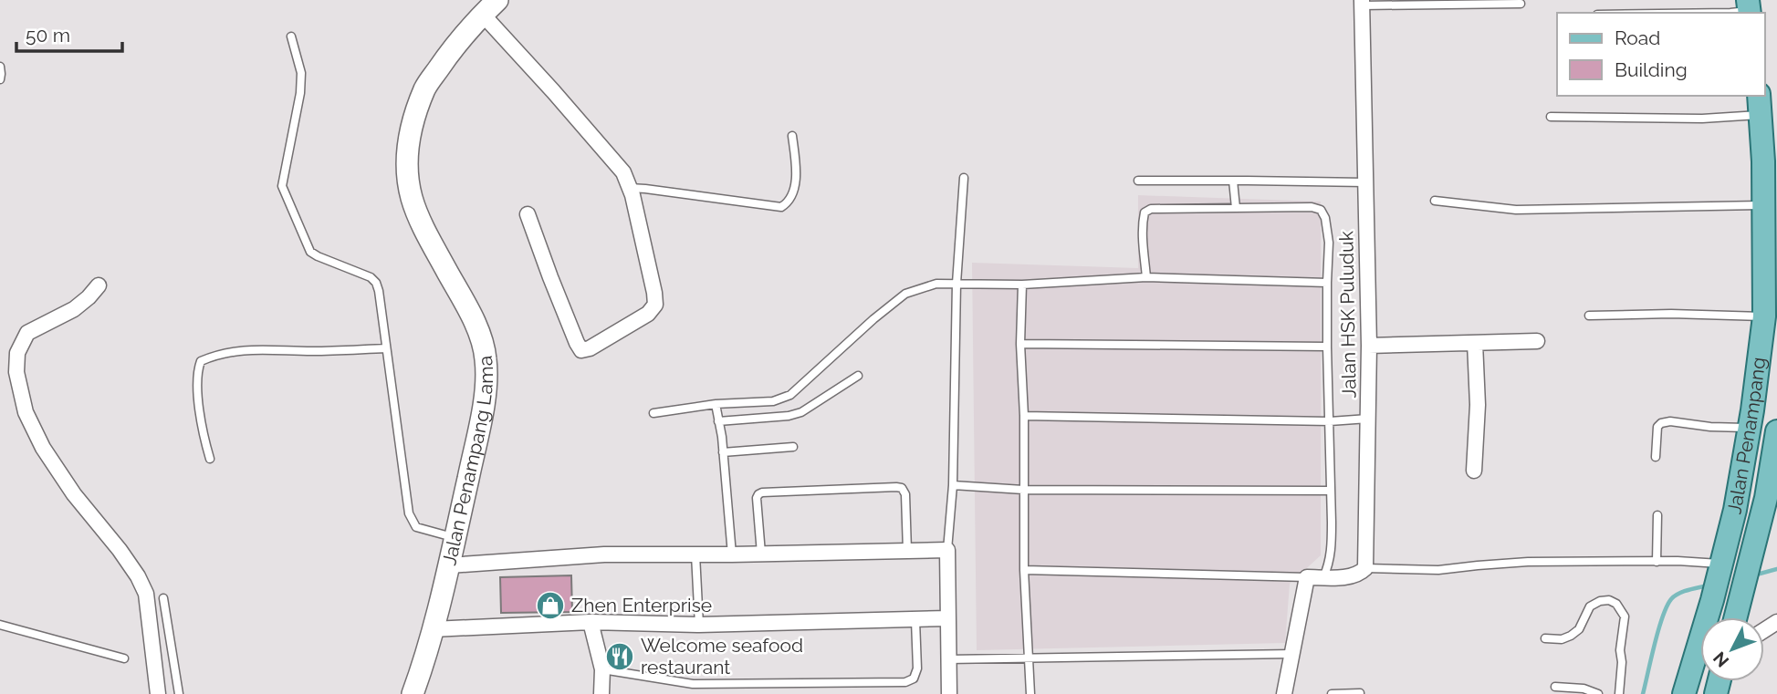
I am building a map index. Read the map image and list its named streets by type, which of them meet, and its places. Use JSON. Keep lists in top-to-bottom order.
{
  "streets": {
    "main road": ["Jalan Penampang", "Jalan Penampang Lama"],
    "street": ["Jalan HSK Puluduk"]
  },
  "places": {
    "shop": ["Zhen Enterprise"],
    "restaurant": ["Welcome seafood restaurant"]
  },
  "legend": ["Road", "Building"],
  "scale_bar": "50 m",
  "north": "bottom left"
}
